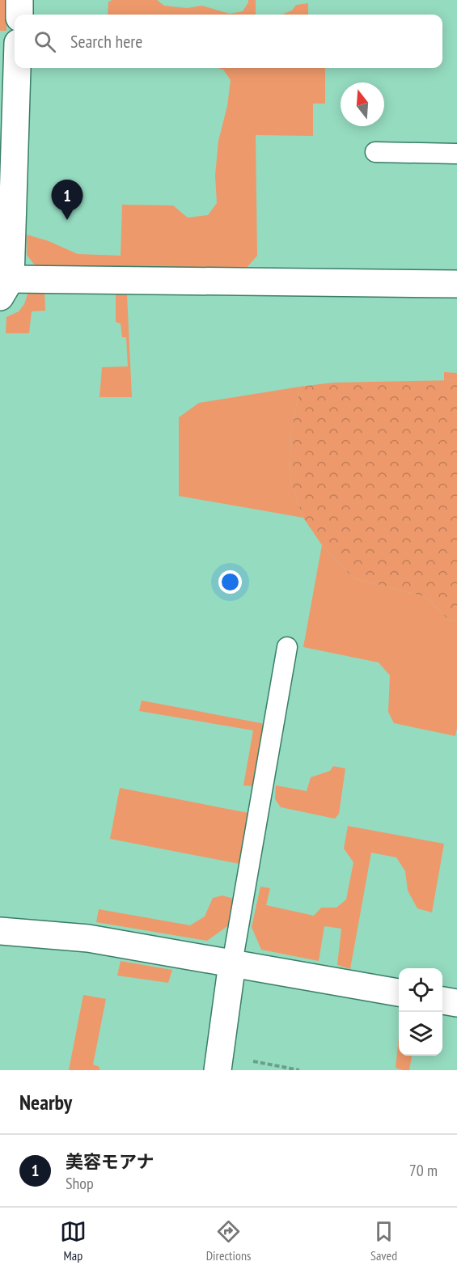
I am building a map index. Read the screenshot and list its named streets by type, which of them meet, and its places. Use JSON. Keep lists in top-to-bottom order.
{
  "north": "top",
  "page": {
    "search": "Search here",
    "pins": "1",
    "heading": "Nearby",
    "list": [
      {
        "mark": "1",
        "name": "美容モアナ",
        "note": "Shop",
        "value": "70 m"
      }
    ],
    "nav": ["Map", "Directions", "Saved"]
  }
}
